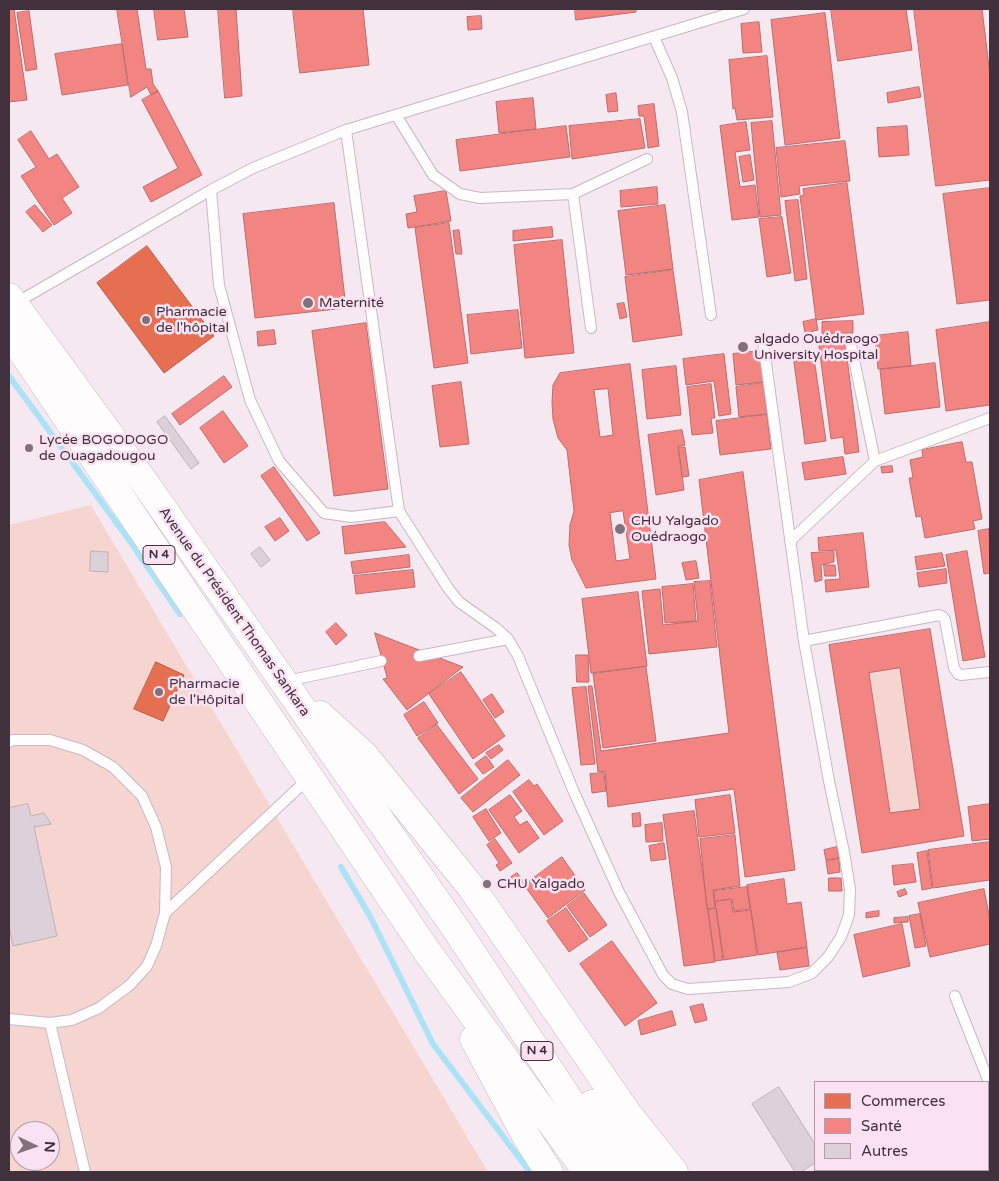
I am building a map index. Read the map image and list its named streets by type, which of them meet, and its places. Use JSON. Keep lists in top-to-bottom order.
{
  "streets": {
    "highway": ["N 4", "Avenue du Président Thomas Sankara"]
  },
  "crossings": [
    ["N 4", "Avenue du Président Thomas Sankara"]
  ],
  "places": [
    "Maternité",
    "Pharmacie de l'hôpital",
    "algado Ouédraogo University Hospital",
    "Lycée BOGODOGO de Ouagadougou",
    "CHU Yalgado Ouédraogo",
    "Pharmacie de l'Hôpital",
    "CHU Yalgado"
  ],
  "legend": ["Commerces", "Santé", "Autres"],
  "north": "right"
}
